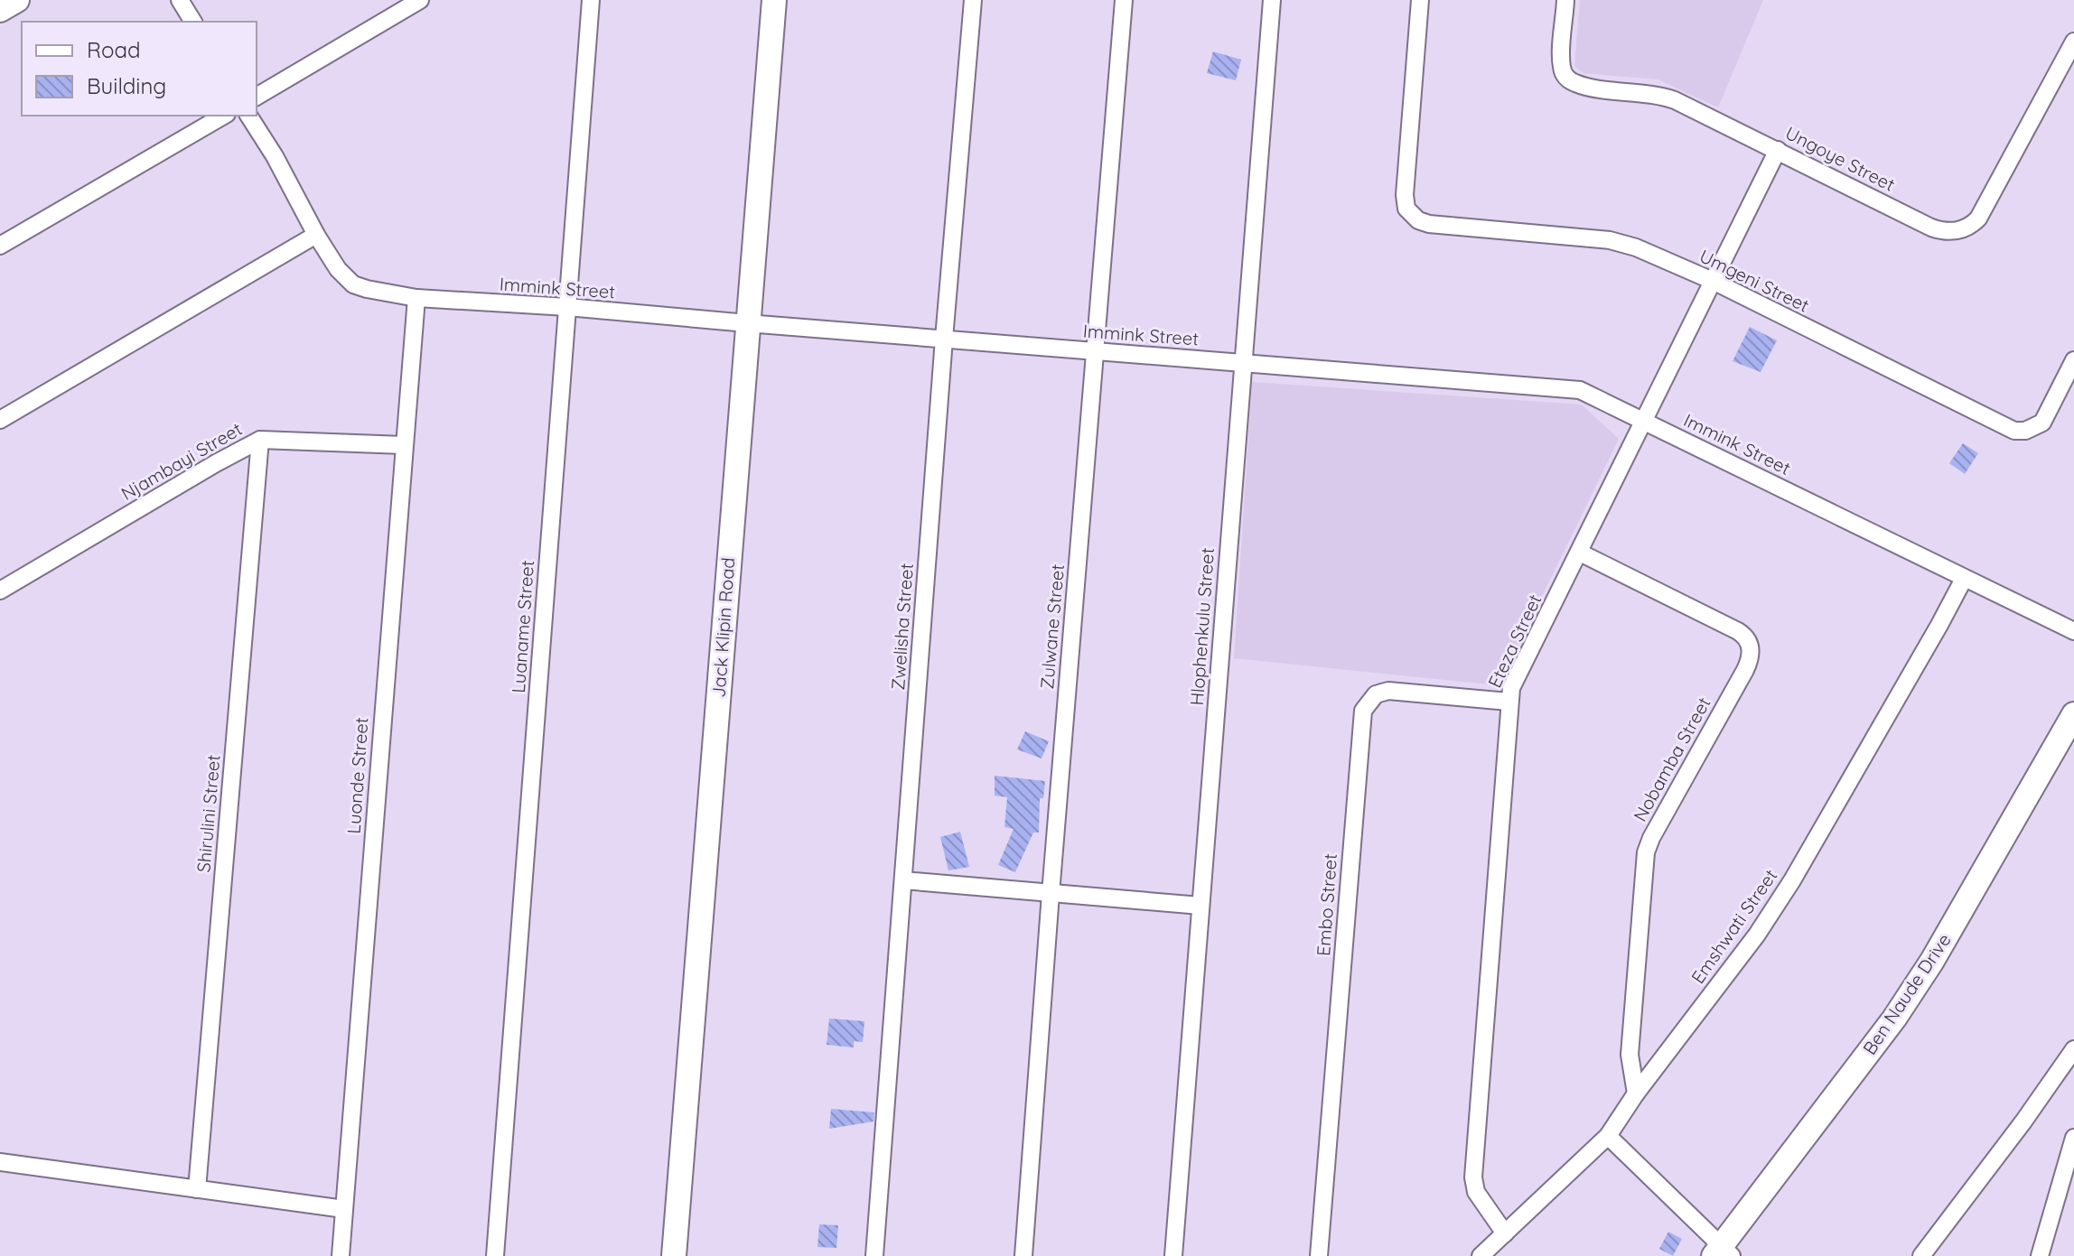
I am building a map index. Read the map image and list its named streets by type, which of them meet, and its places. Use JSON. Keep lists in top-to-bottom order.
{
  "streets": {
    "street": [
      "Ungoye Street",
      "Umgeni Street",
      "Immink Street",
      "Njambayi Street",
      "Luaname Street",
      "Zwelisha Street",
      "Zulwane Street",
      "Hlophenkulu Street",
      "Jack Klipin Road",
      "Eteza Street",
      "Nobamba Street",
      "Luonde Street",
      "Shirulini Street",
      "Embo Street",
      "Emshwati Street",
      "Ben Naude Drive"
    ]
  },
  "crossings": [
    ["Ungoye Street", "Eteza Street"],
    ["Umgeni Street", "Eteza Street"],
    ["Immink Street", "Luaname Street"],
    ["Immink Street", "Zwelisha Street"],
    ["Immink Street", "Zulwane Street"],
    ["Immink Street", "Hlophenkulu Street"],
    ["Immink Street", "Jack Klipin Road"],
    ["Immink Street", "Eteza Street"],
    ["Immink Street", "Luonde Street"],
    ["Immink Street", "Emshwati Street"],
    ["Njambayi Street", "Luonde Street"],
    ["Njambayi Street", "Shirulini Street"],
    ["Eteza Street", "Nobamba Street"],
    ["Eteza Street", "Embo Street"],
    ["Eteza Street", "Emshwati Street"],
    ["Nobamba Street", "Emshwati Street"]
  ],
  "legend": ["Road", "Building"]
}
